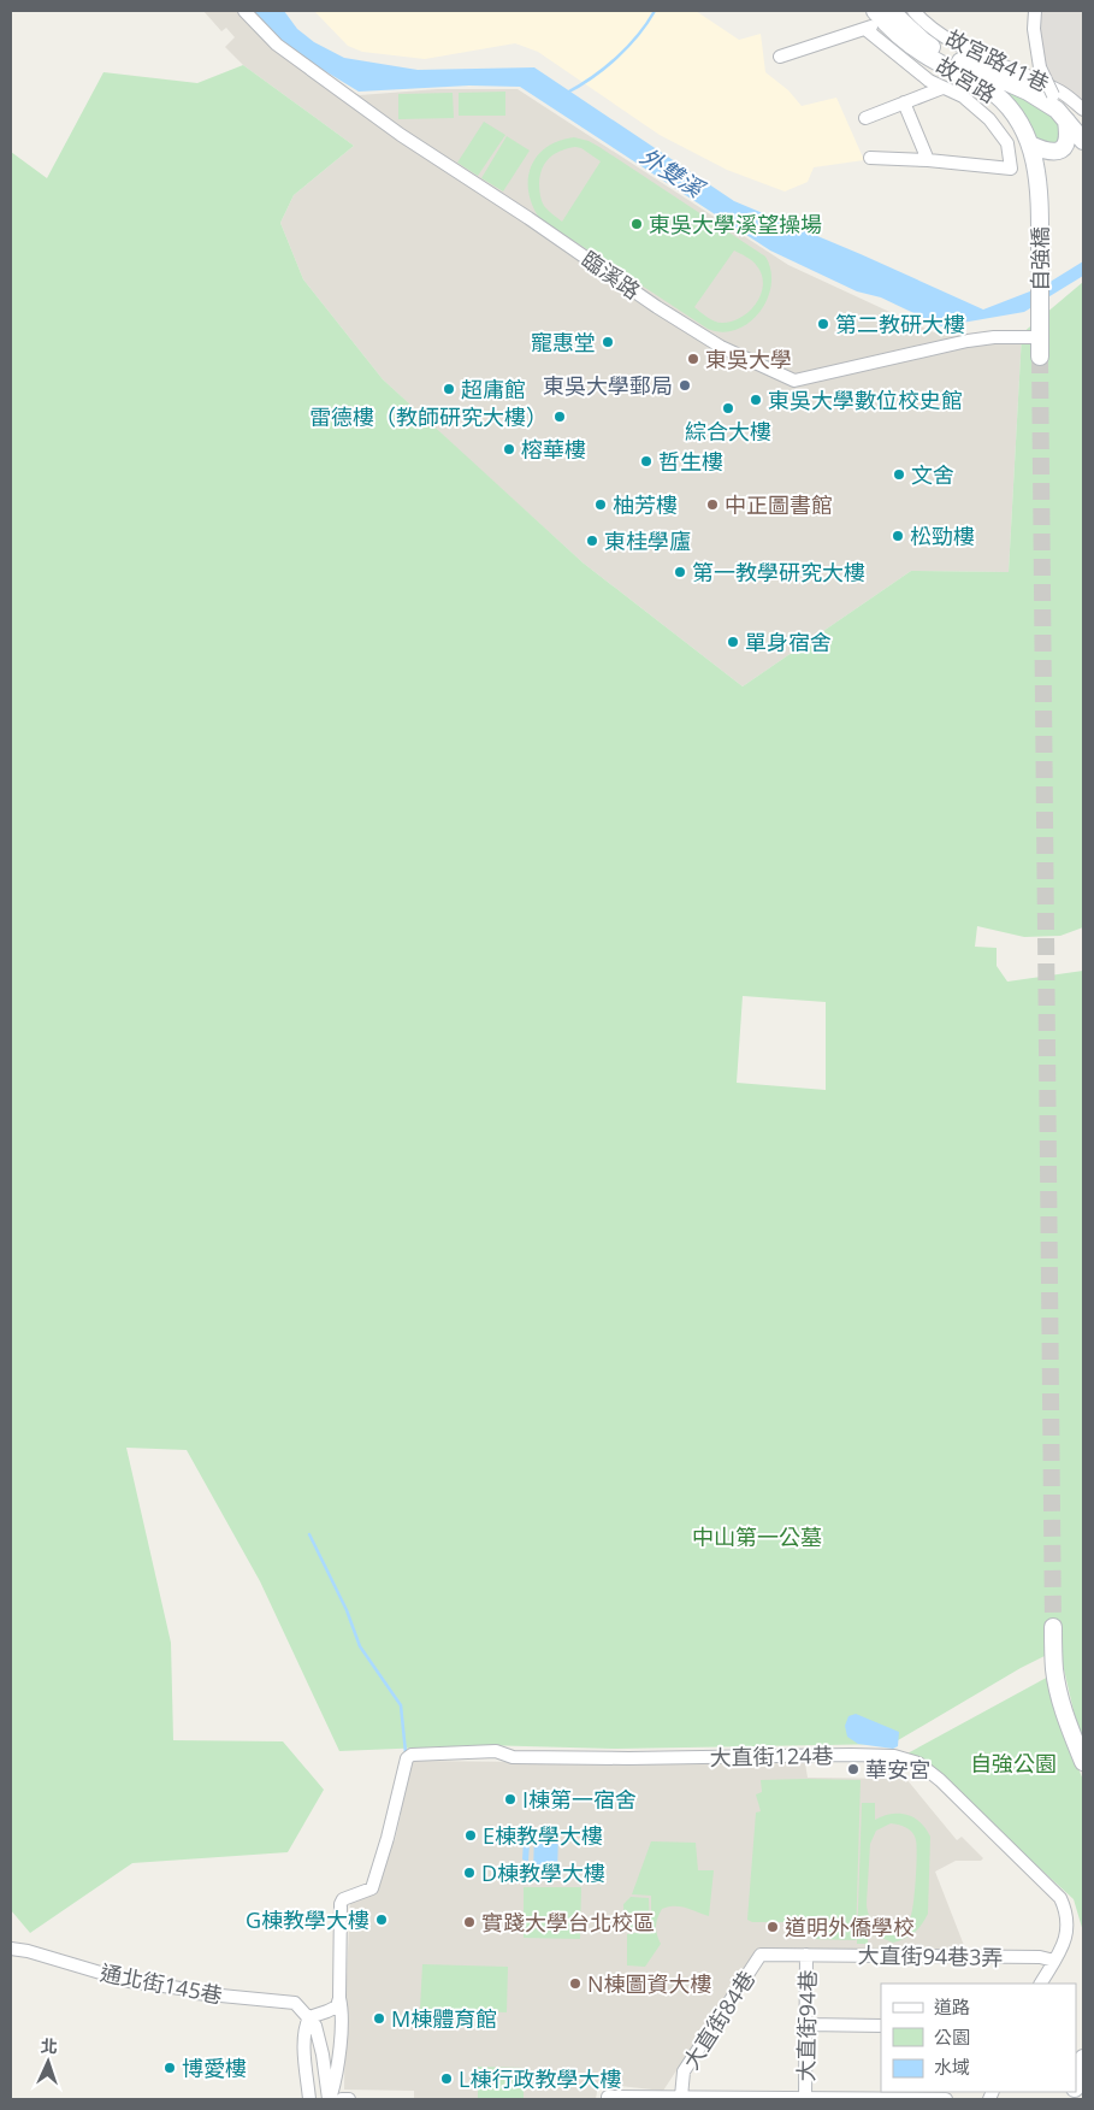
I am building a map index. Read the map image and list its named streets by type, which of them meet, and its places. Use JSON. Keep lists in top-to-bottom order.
{
  "streets": {
    "main road": ["故宮路", "自強橋"],
    "street": [
      "故宮路41巷",
      "臨溪路",
      "大直街124巷",
      "大直街94巷3弄",
      "通北街145巷",
      "大直街84巷",
      "大直街94巷"
    ]
  },
  "crossings": [
    ["故宮路41巷", "故宮路"],
    ["故宮路", "自強橋"],
    ["大直街124巷", "大直街94巷3弄"],
    ["大直街94巷3弄", "大直街84巷"],
    ["大直街94巷3弄", "大直街94巷"],
    ["大直街84巷", "大直街94巷"]
  ],
  "water": ["外雙溪"],
  "parks": ["中山第一公墓", "自強公園"],
  "places": [
    "東吳大學溪望操場",
    "第二教研大樓",
    "寵惠堂",
    "東吳大學",
    "東吳大學郵局",
    "超庸館",
    "東吳大學數位校史館",
    "綜合大樓",
    "雷德樓（教師研究大樓）",
    "榕華樓",
    "哲生樓",
    "文舍",
    "柚芳樓",
    "中正圖書館",
    "松勁樓",
    "東桂學廬",
    "第一教學研究大樓",
    "單身宿舍",
    "華安宮",
    "I棟第一宿舍",
    "E棟教學大樓",
    "D棟教學大樓",
    "G棟教學大樓",
    "實踐大學台北校區",
    "道明外僑學校",
    "N棟圖資大樓",
    "M棟體育館",
    "博愛樓",
    "L棟行政教學大樓"
  ],
  "legend": ["道路", "公園", "水域"],
  "north": "top"
}
